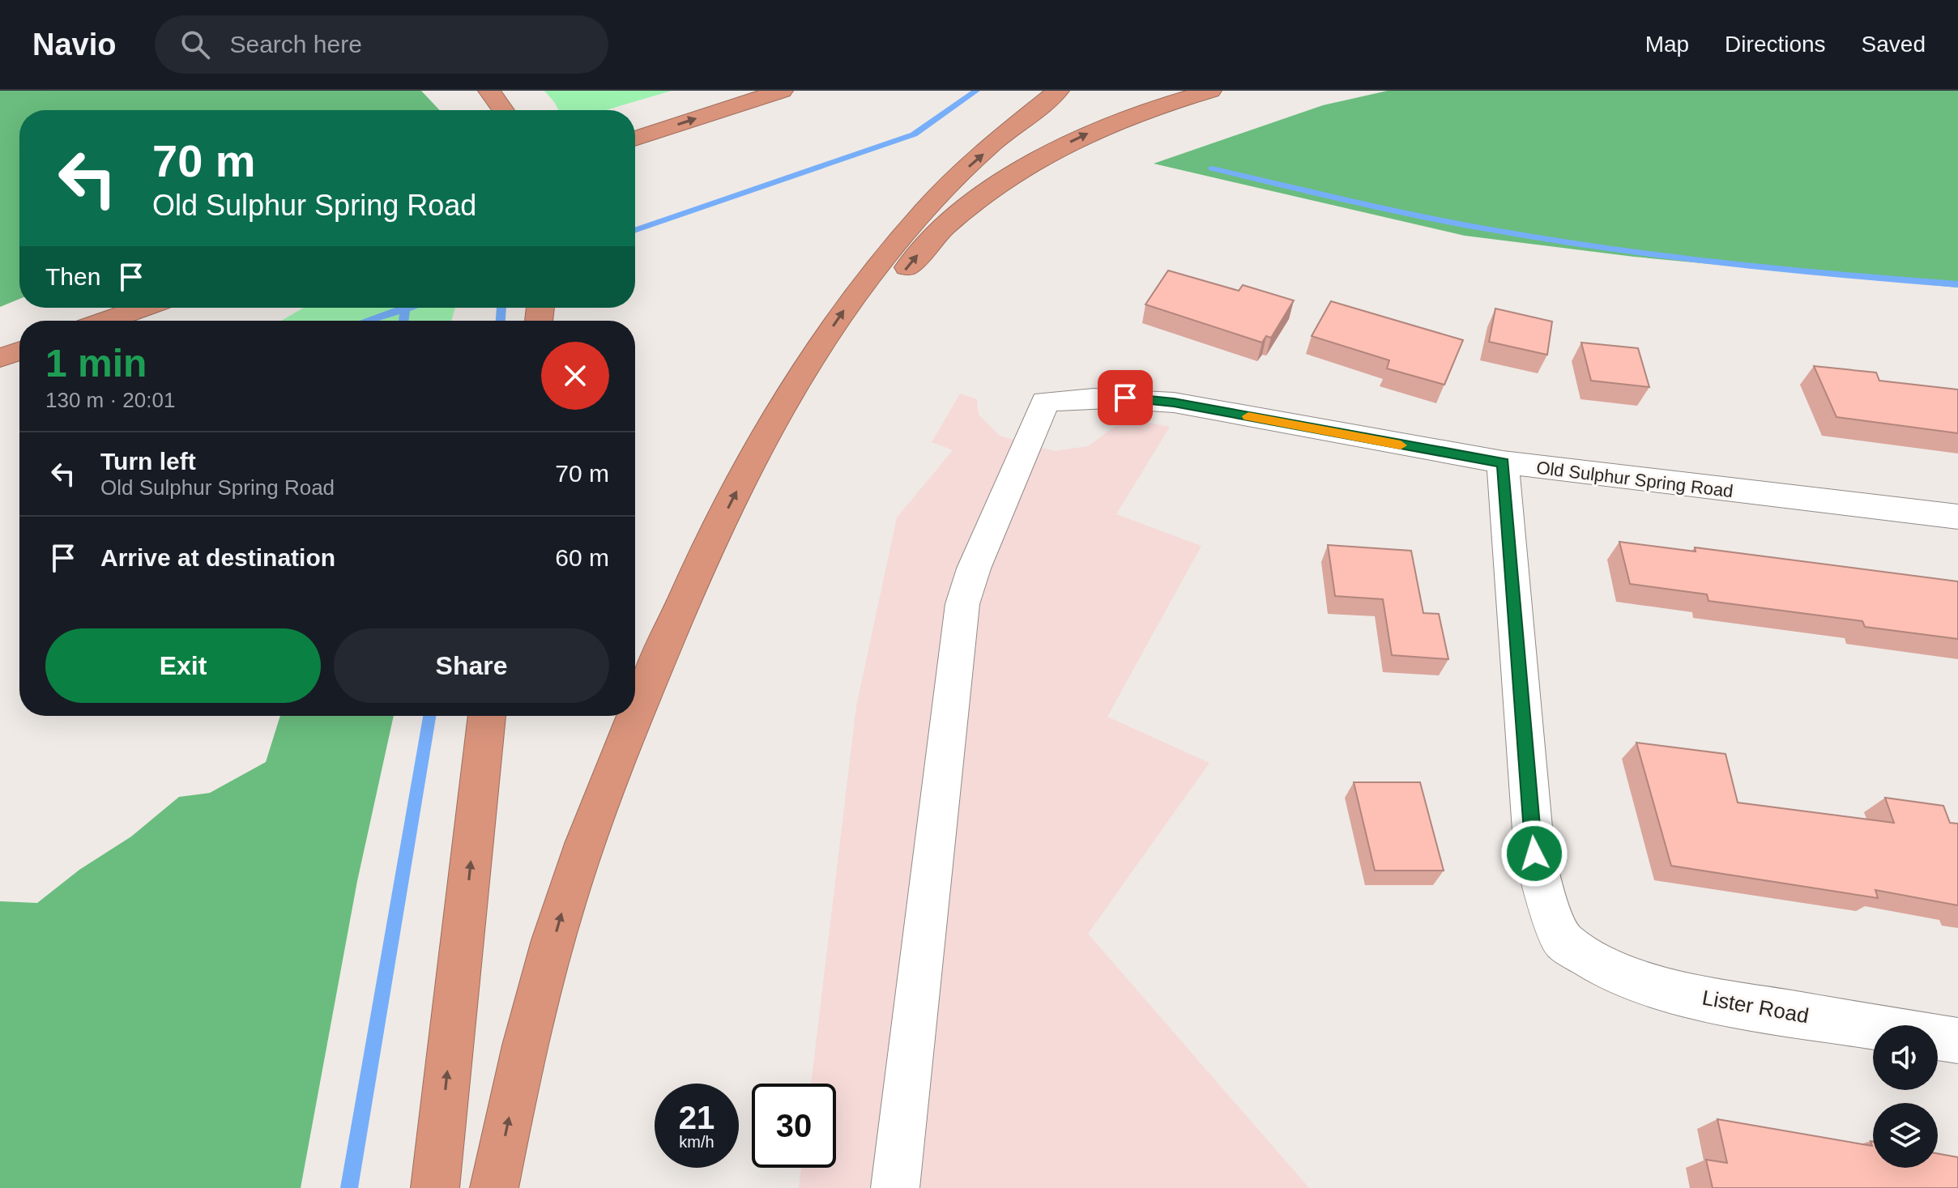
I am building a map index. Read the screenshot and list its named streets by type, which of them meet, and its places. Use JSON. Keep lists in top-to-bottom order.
{
  "streets": {
    "street": ["Old Sulphur Spring Road", "Lister Road"]
  },
  "crossings": [
    ["Old Sulphur Spring Road", "Lister Road"]
  ],
  "page": {
    "header": "Navio",
    "search": "Search here",
    "nav": ["Map", "Directions", "Saved"],
    "turn": ["70 m", "Old Sulphur Spring Road"],
    "then": "Then",
    "heading": ["1 min", "130 m · 20:01"],
    "list": [
      {
        "name": "Turn left",
        "note": "Old Sulphur Spring Road",
        "value": "70 m"
      },
      {
        "name": "Arrive at destination",
        "value": "60 m"
      }
    ],
    "buttons": ["Exit", "Share"],
    "speed": "21 km/h",
    "limit": "30"
  }
}
